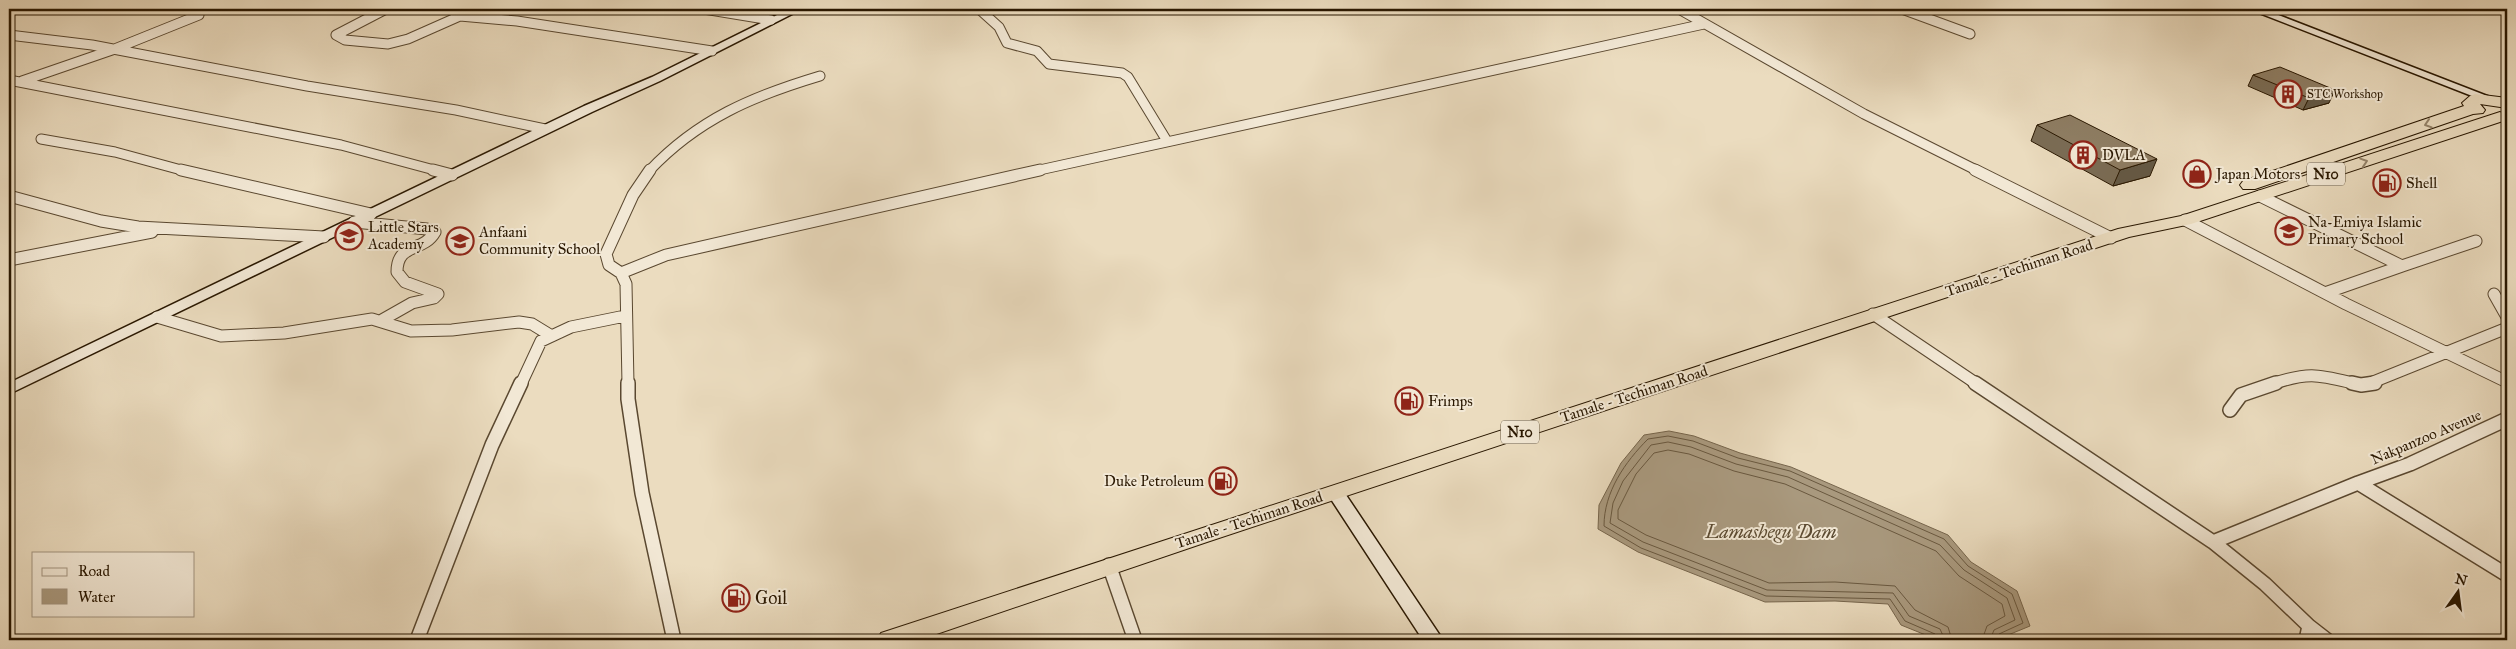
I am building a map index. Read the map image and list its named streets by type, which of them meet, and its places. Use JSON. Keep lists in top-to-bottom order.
{
  "streets": {
    "highway": ["N10", "Tamale - Techiman Road"],
    "street": ["Nakpanzoo Avenue"]
  },
  "crossings": [
    ["N10", "Tamale - Techiman Road"]
  ],
  "water": ["Lamashegu Dam"],
  "places": {
    "building": ["STC Workshop", "DVLA"],
    "shop": ["Japan Motors"],
    "fuel station": [
      "Shell",
      "Frimps",
      "Duke Petroleum",
      "Goil"
    ],
    "school or university": ["Na-Emiya Islamic Primary School", "Little Stars Academy", "Anfaani Community School"]
  },
  "legend": ["Road", "Water"],
  "north": "top"
}
